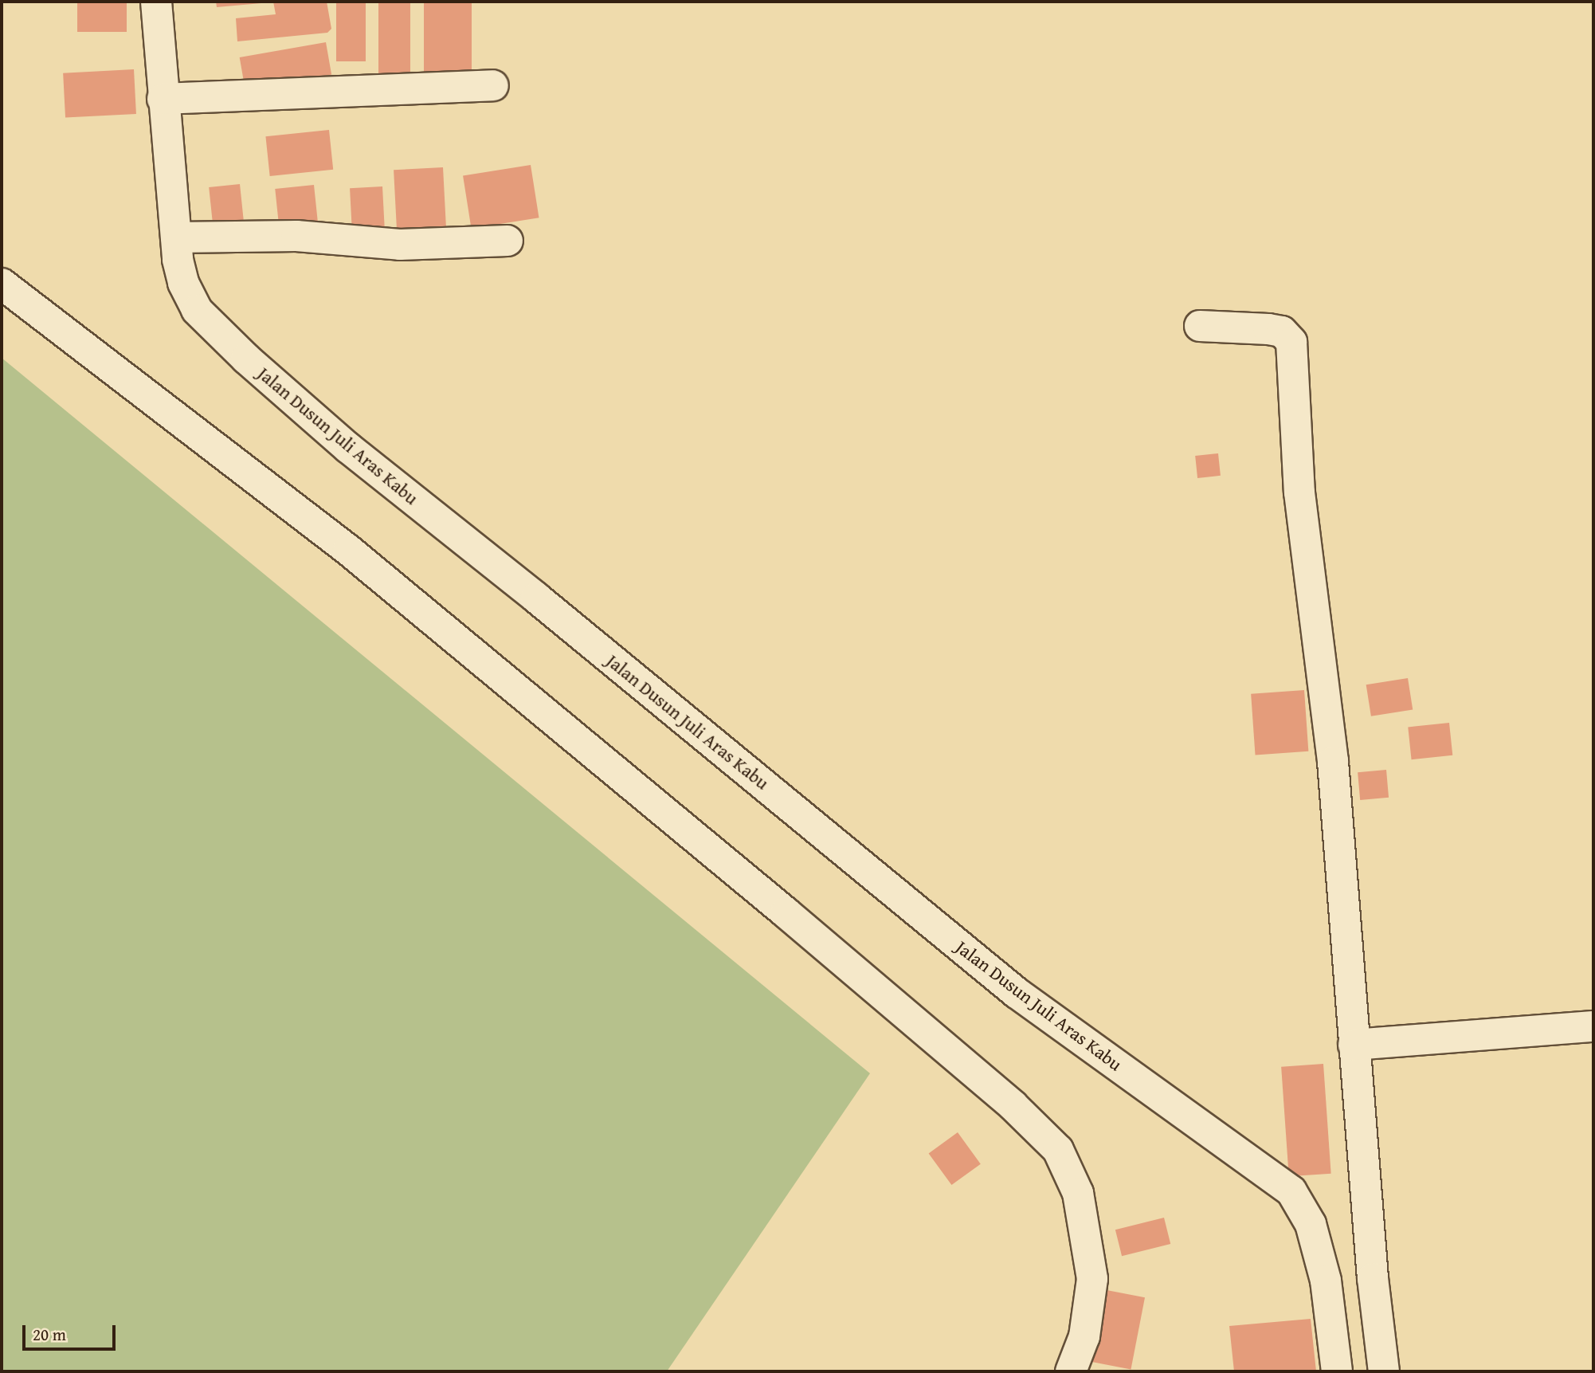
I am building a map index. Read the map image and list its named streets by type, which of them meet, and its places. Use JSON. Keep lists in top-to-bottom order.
{
  "streets": {
    "street": ["Jalan Dusun Juli Aras Kabu"]
  },
  "scale_bar": "20 m"
}
